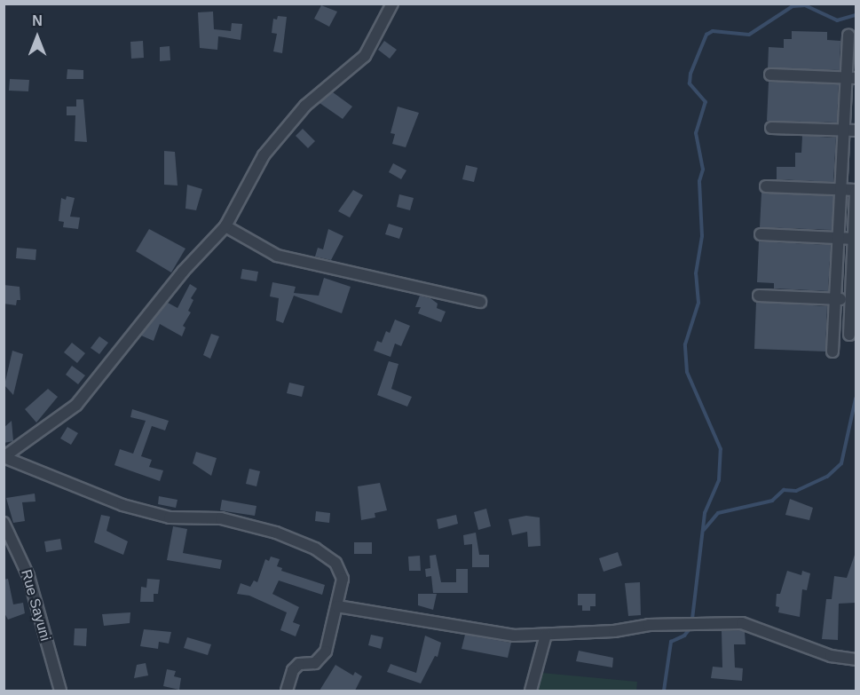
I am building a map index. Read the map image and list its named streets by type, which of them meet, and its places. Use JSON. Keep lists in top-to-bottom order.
{
  "streets": {
    "street": ["Rue Sayuni"]
  },
  "north": "top"
}
